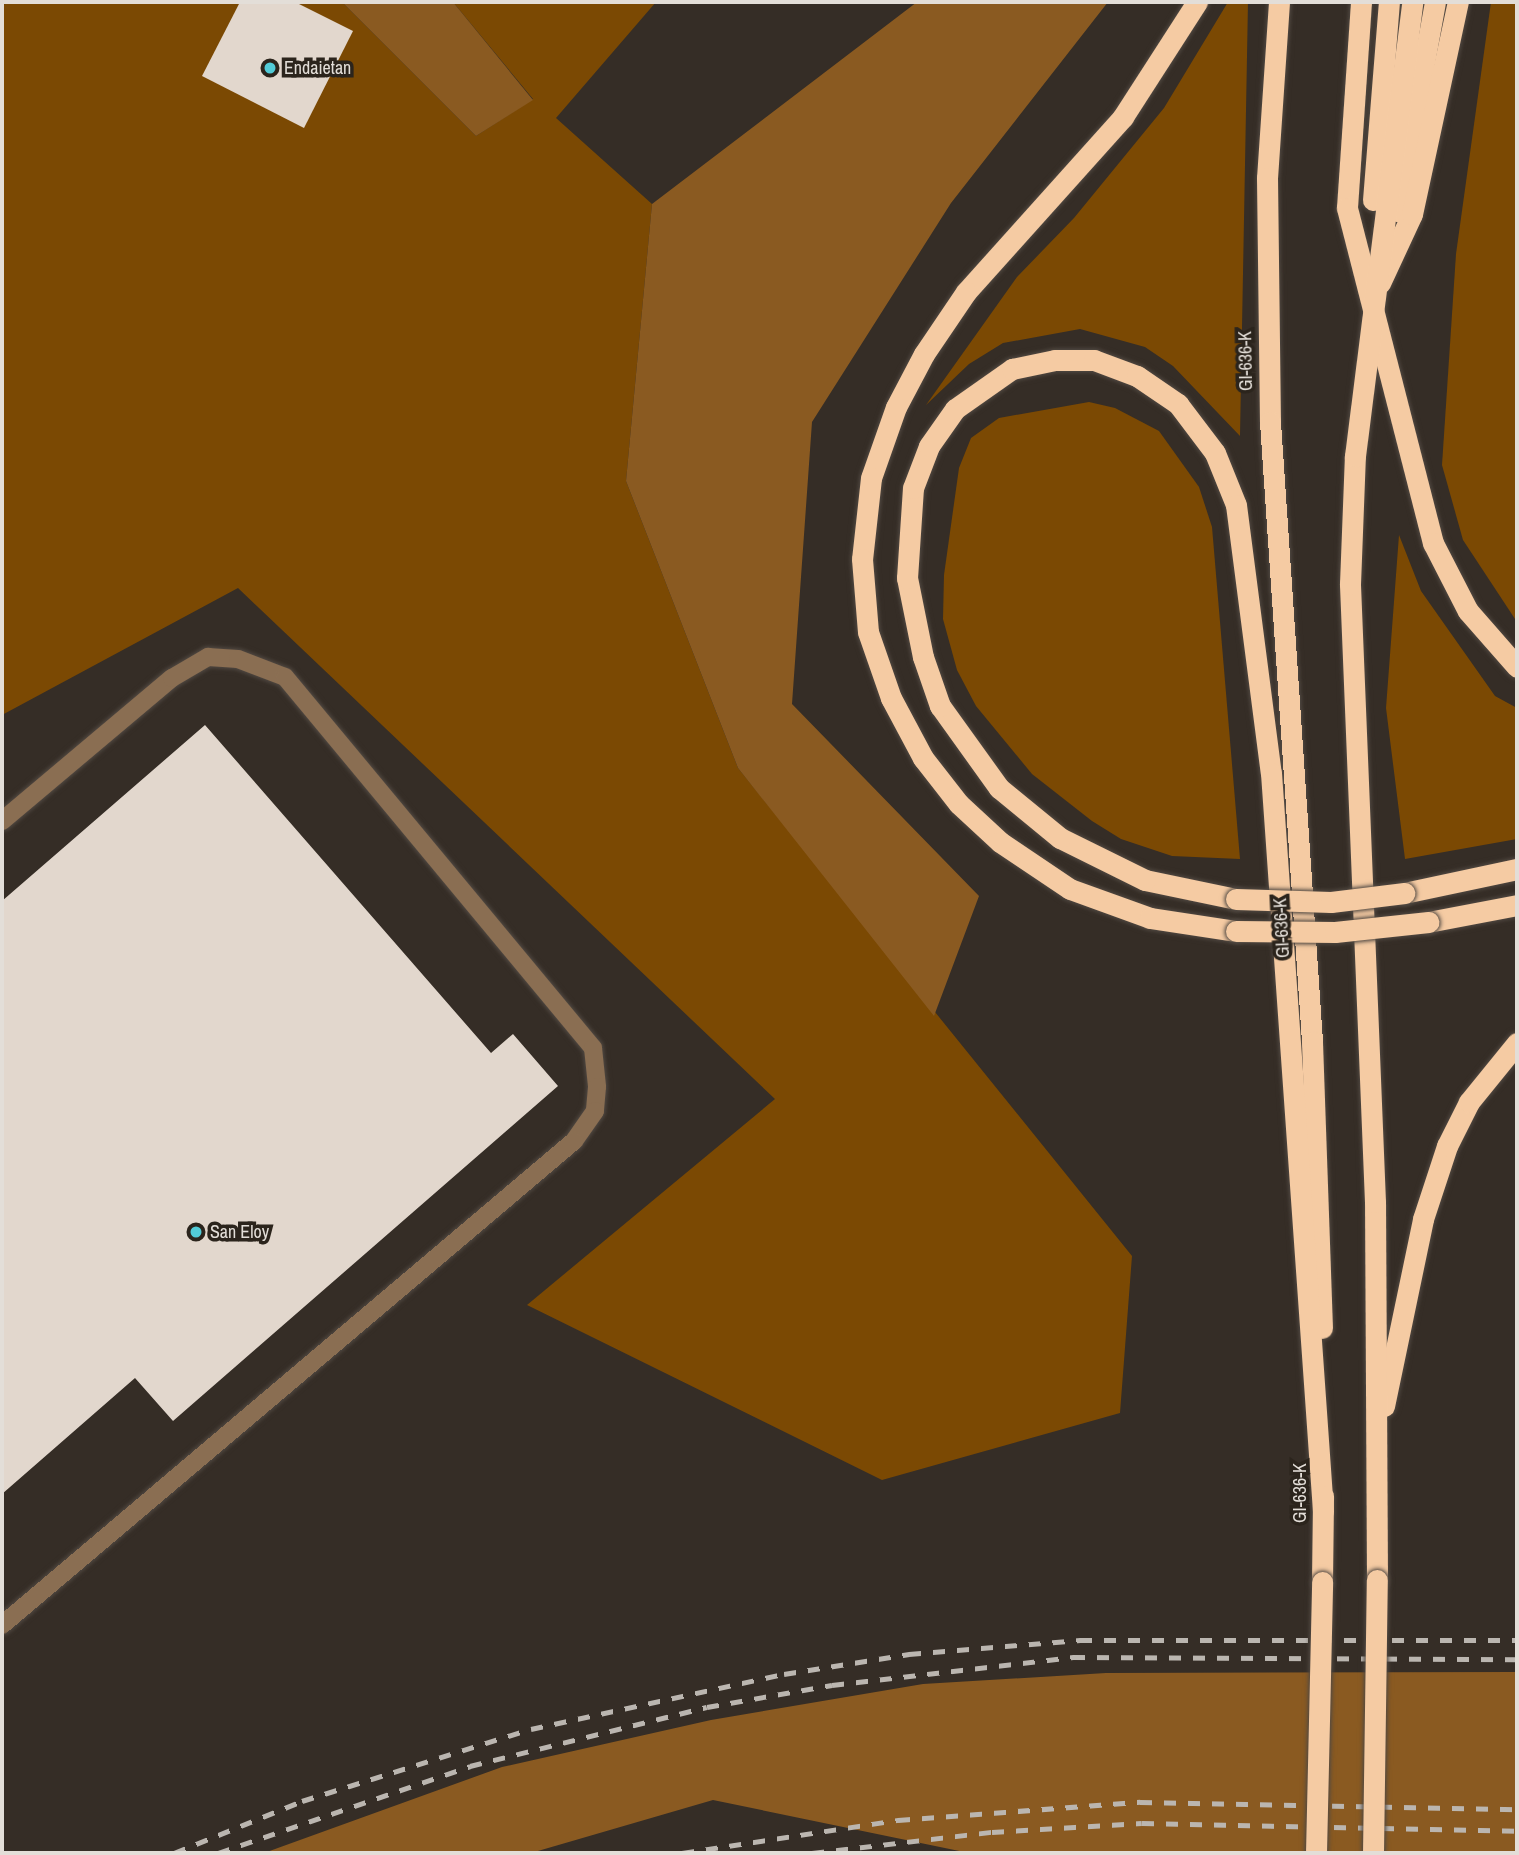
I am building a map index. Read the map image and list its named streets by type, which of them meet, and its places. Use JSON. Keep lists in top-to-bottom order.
{
  "streets": {
    "highway": ["GI-636-K"]
  },
  "places": ["Endaietan", "San Eloy"]
}
